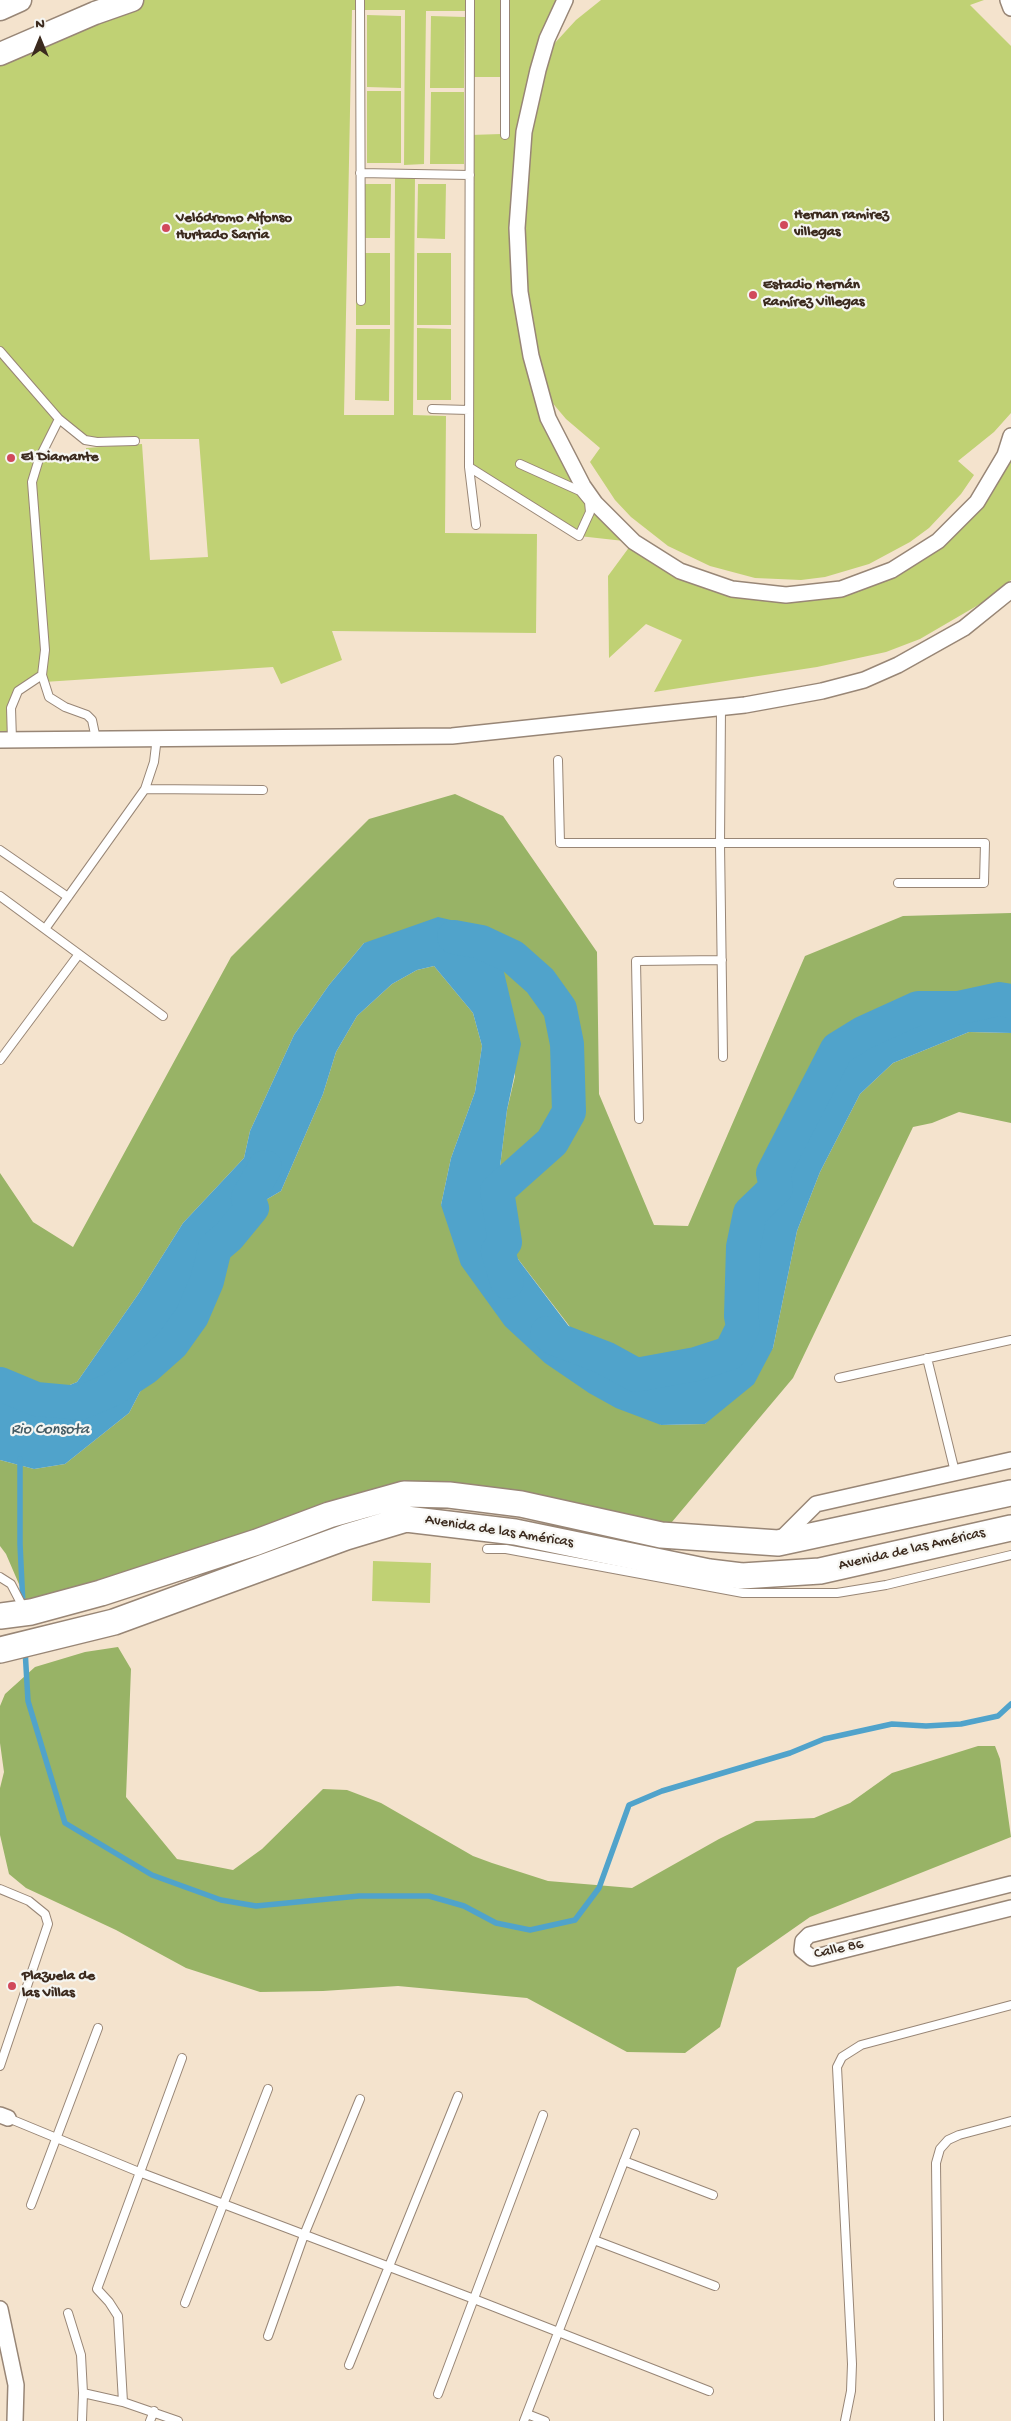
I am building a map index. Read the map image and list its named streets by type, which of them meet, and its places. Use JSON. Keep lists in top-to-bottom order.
{
  "streets": {
    "main road": ["Avenida de las Américas"],
    "street": ["Calle 86"]
  },
  "water": ["Rio Consota"],
  "places": [
    "Hernan ramirez villegas",
    "Velódromo Alfonso Hurtado Sarria",
    "Estadio Hernán Ramírez Villegas",
    "El Diamante",
    "Plazuela de las Villas"
  ],
  "north": "top"
}
